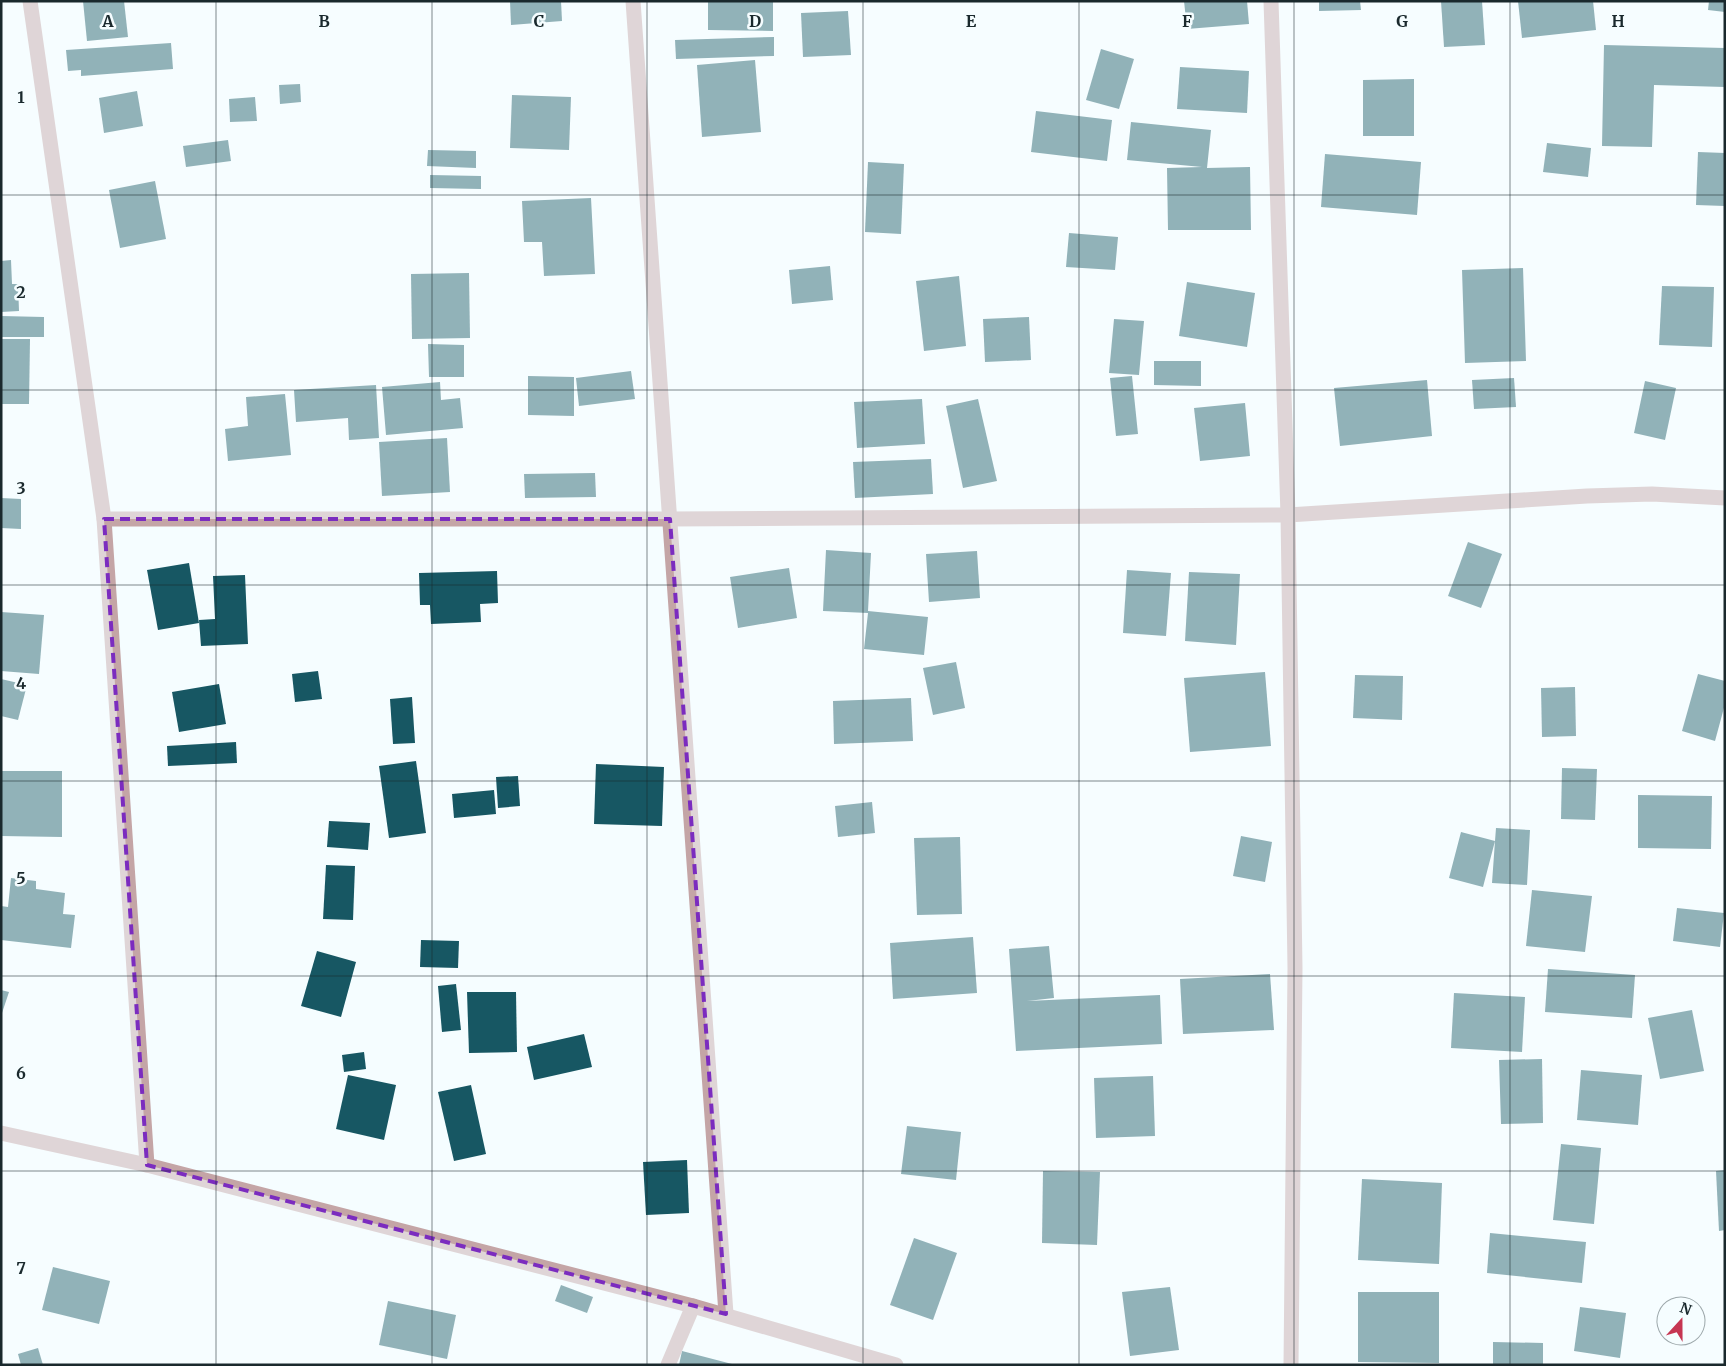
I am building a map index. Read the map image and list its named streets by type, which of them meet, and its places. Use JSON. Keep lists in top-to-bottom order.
{
  "north": "top",
  "grid": {
    "columns": [
      "A",
      "B",
      "C",
      "D",
      "E",
      "F",
      "G",
      "H"
    ],
    "rows": [
      "1",
      "2",
      "3",
      "4",
      "5",
      "6",
      "7"
    ]
  }
}
